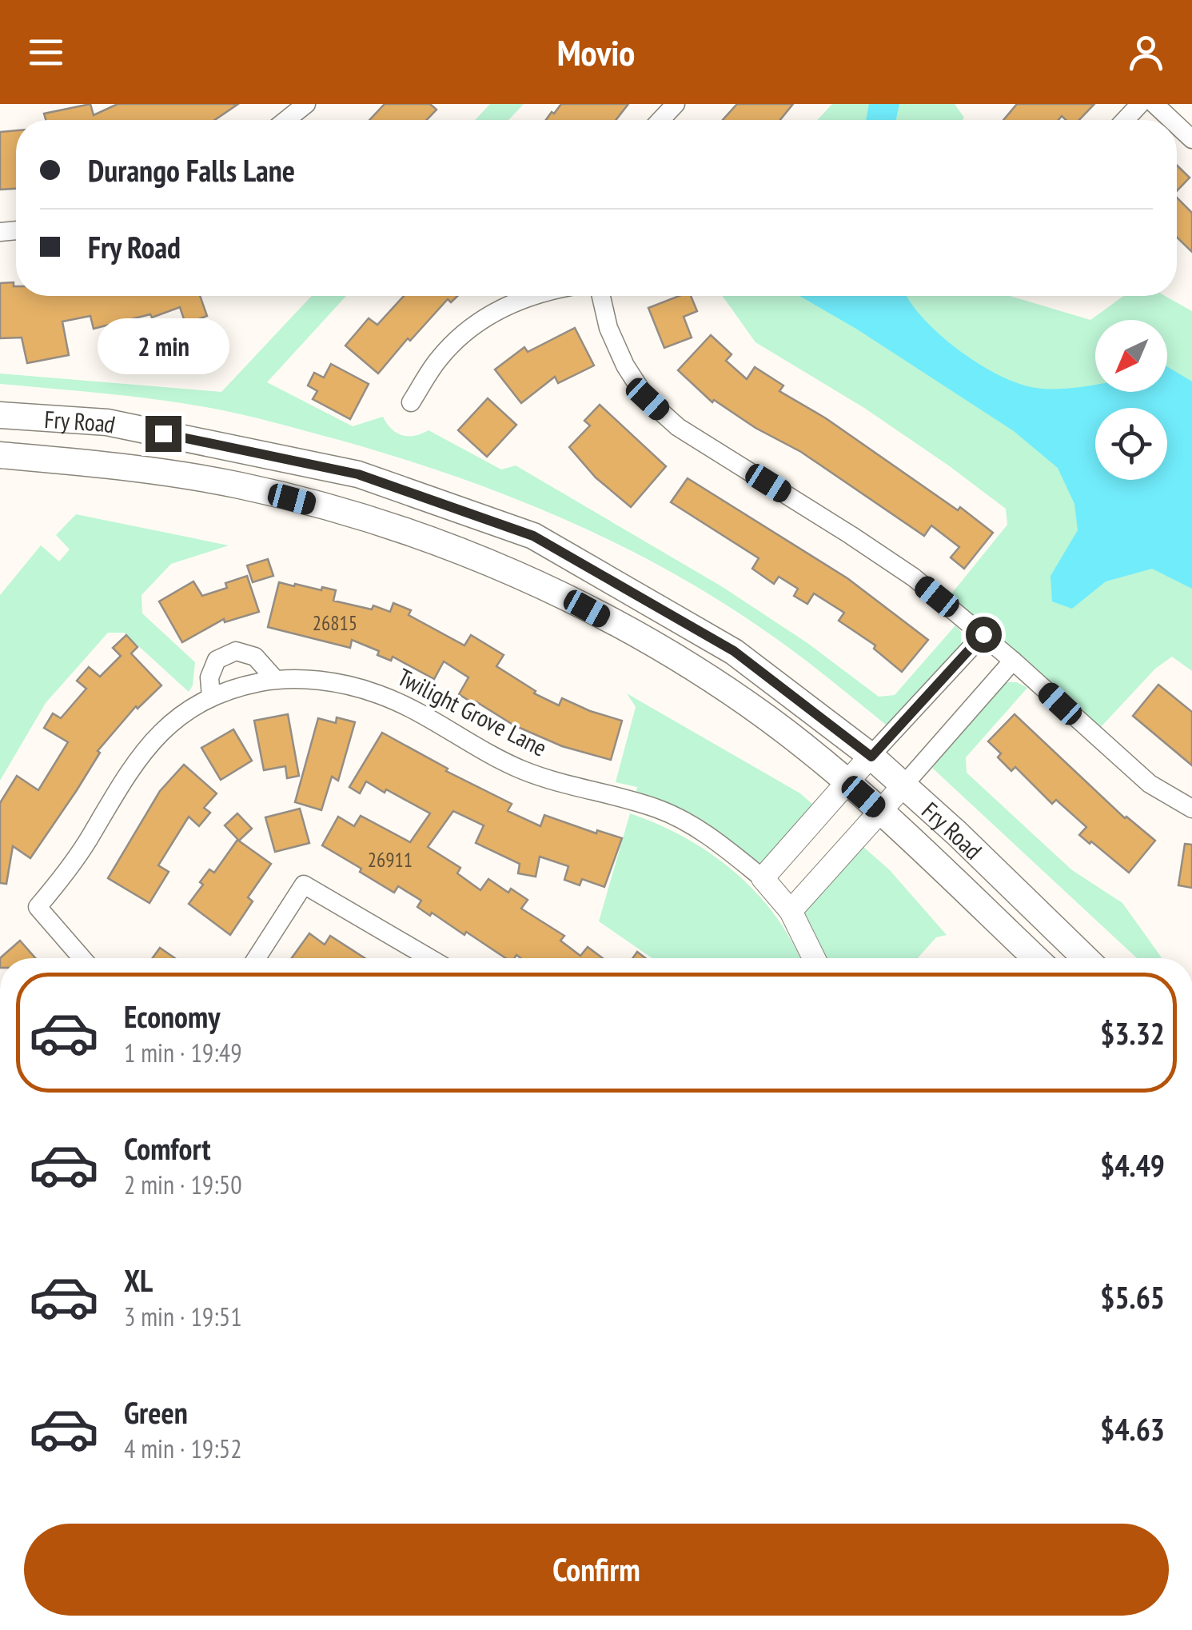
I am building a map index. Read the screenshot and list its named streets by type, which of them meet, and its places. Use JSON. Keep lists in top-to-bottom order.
{
  "streets": {
    "main road": ["Fry Road"],
    "street": ["Twilight Grove Lane"]
  },
  "house_numbers": ["26815", "26911"],
  "north": "bottom left",
  "page": {
    "header": "Movio",
    "banner": ["Durango Falls Lane", "Fry Road"],
    "bubble": "2 min",
    "list": [
      {
        "name": "Economy",
        "note": "1 min · 19:49",
        "value": "$3.32"
      },
      {
        "name": "Comfort",
        "note": "2 min · 19:50",
        "value": "$4.49"
      },
      {
        "name": "XL",
        "note": "3 min · 19:51",
        "value": "$5.65"
      },
      {
        "name": "Green",
        "note": "4 min · 19:52",
        "value": "$4.63"
      }
    ],
    "buttons": "Confirm"
  }
}
